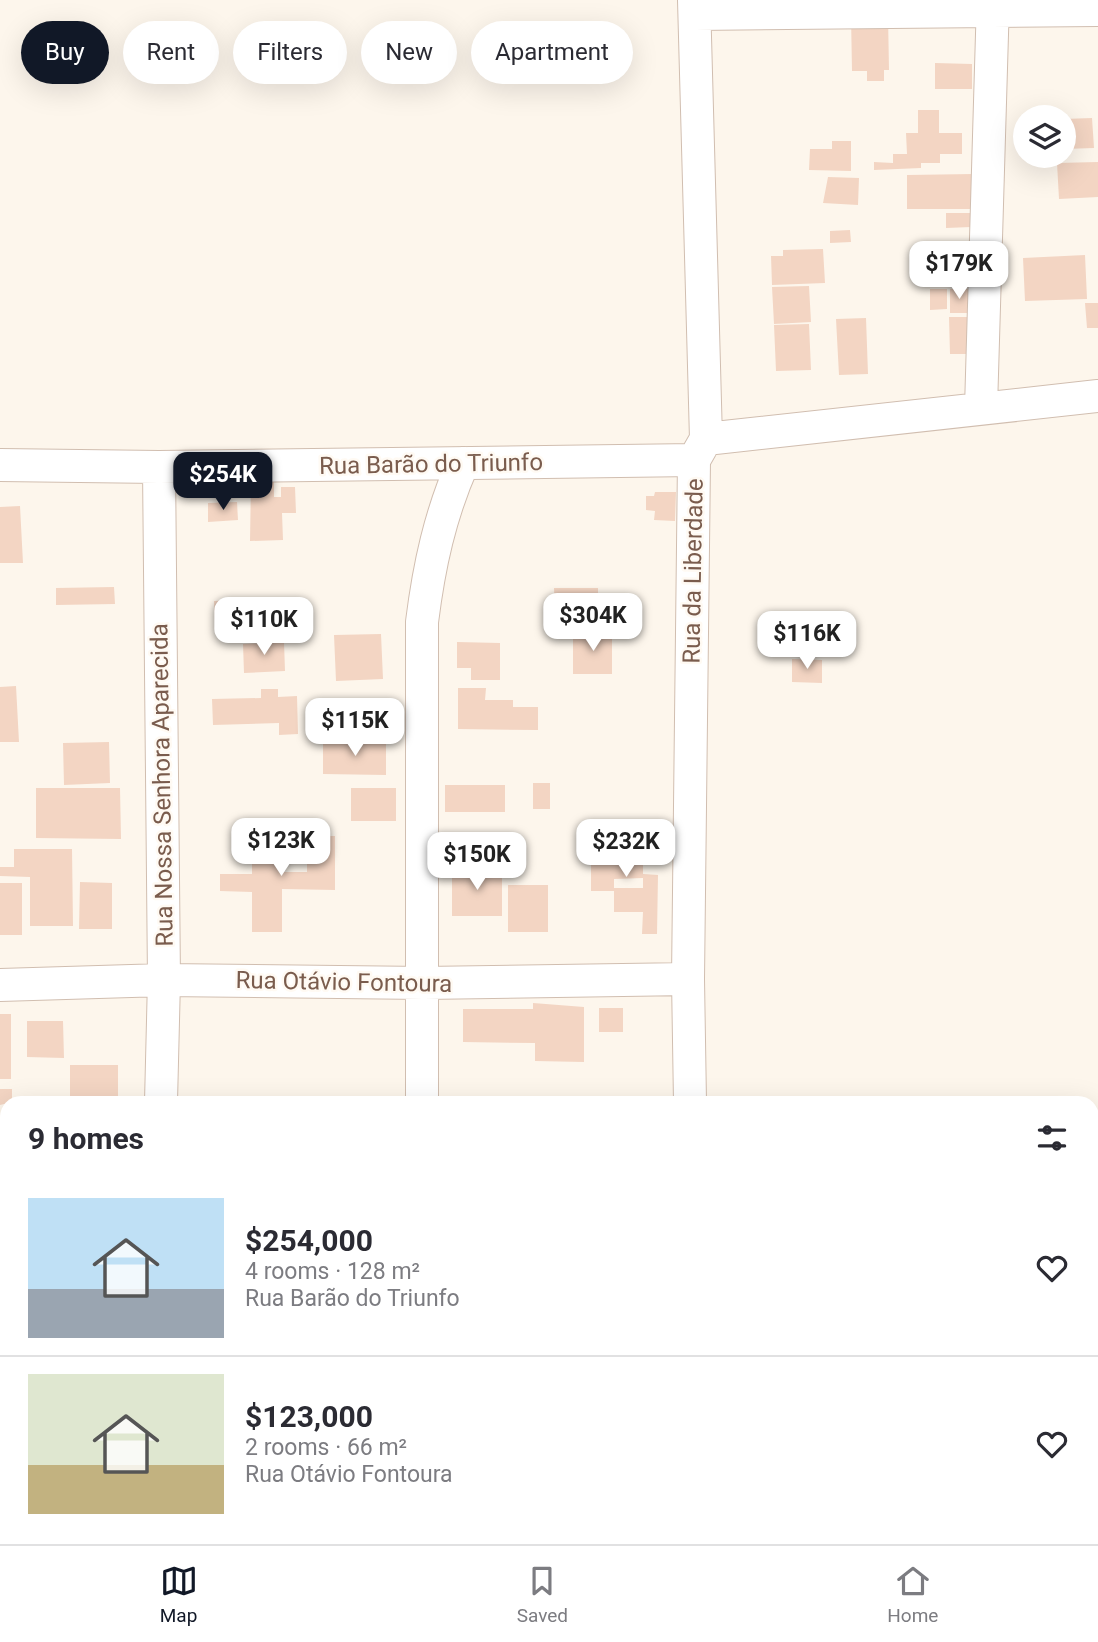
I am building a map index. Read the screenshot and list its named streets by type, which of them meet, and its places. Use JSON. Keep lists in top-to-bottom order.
{
  "streets": {
    "street": [
      "Rua Barão do Triunfo",
      "Rua da Liberdade",
      "Rua Nossa Senhora Aparecida",
      "Rua Otávio Fontoura"
    ]
  },
  "crossings": [
    ["Rua Barão do Triunfo", "Rua da Liberdade"],
    ["Rua Barão do Triunfo", "Rua Nossa Senhora Aparecida"],
    ["Rua da Liberdade", "Rua Otávio Fontoura"],
    ["Rua Nossa Senhora Aparecida", "Rua Otávio Fontoura"]
  ],
  "page": {
    "chip": [
      "Buy",
      "Rent",
      "Filters",
      "New",
      "Apartment"
    ],
    "price": [
      "$179K",
      "$254K",
      "$304K",
      "$110K",
      "$116K",
      "$115K",
      "$123K",
      "$232K",
      "$150K"
    ],
    "heading": "9 homes",
    "list": [
      {
        "name": "$254,000",
        "note": "4 rooms · 128 m² · Rua Barão do Triunfo"
      },
      {
        "name": "$123,000",
        "note": "2 rooms · 66 m² · Rua Otávio Fontoura"
      }
    ],
    "tabs": ["Map", "Saved", "Home"]
  }
}
